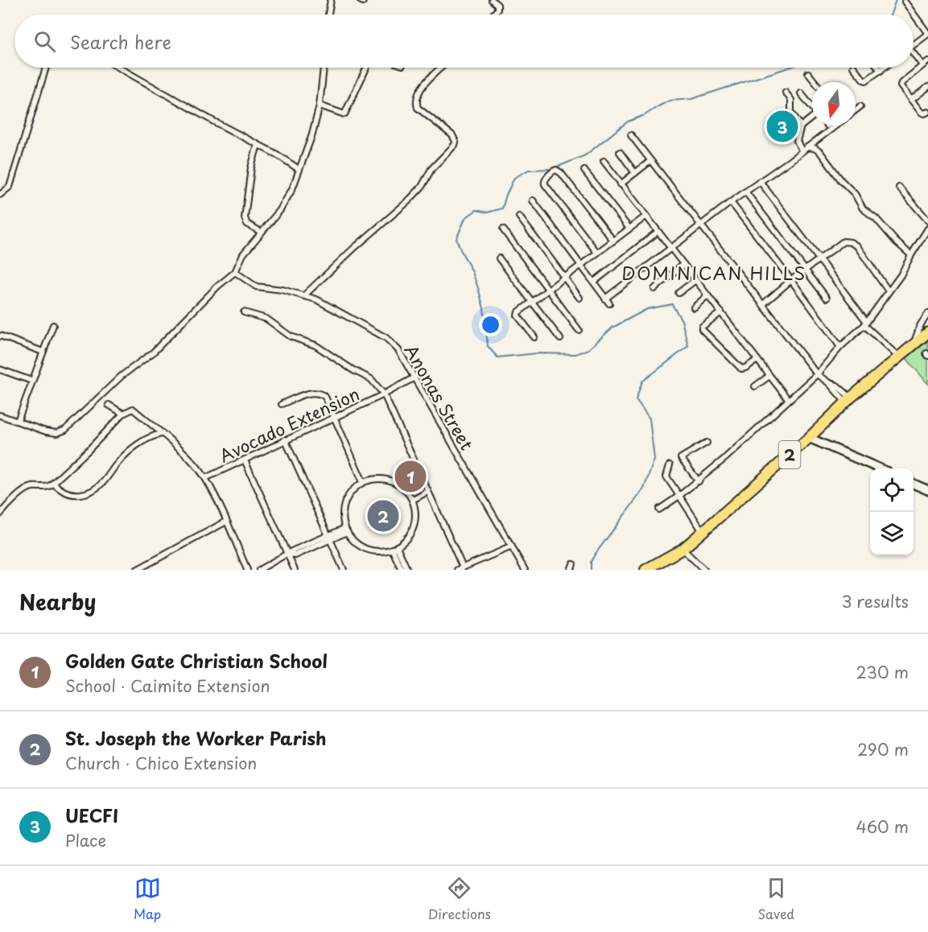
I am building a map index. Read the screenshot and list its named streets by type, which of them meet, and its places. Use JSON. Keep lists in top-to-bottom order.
{
  "streets": {
    "highway": ["2"],
    "street": ["Anonas Street", "Avocado Extension"]
  },
  "crossings": [
    ["Anonas Street", "Avocado Extension"]
  ],
  "districts": ["DOMINICAN HILLS"],
  "north": "bottom",
  "page": {
    "search": "Search here",
    "pins": ["3", "1", "2"],
    "heading": ["Nearby", "3 results"],
    "list": [
      {
        "mark": "1",
        "name": "Golden Gate Christian School",
        "note": "School · Caimito Extension",
        "value": "230 m"
      },
      {
        "mark": "2",
        "name": "St. Joseph the Worker Parish",
        "note": "Church · Chico Extension",
        "value": "290 m"
      },
      {
        "mark": "3",
        "name": "UECFI",
        "note": "Place",
        "value": "460 m"
      }
    ],
    "nav": ["Map", "Directions", "Saved"]
  }
}
